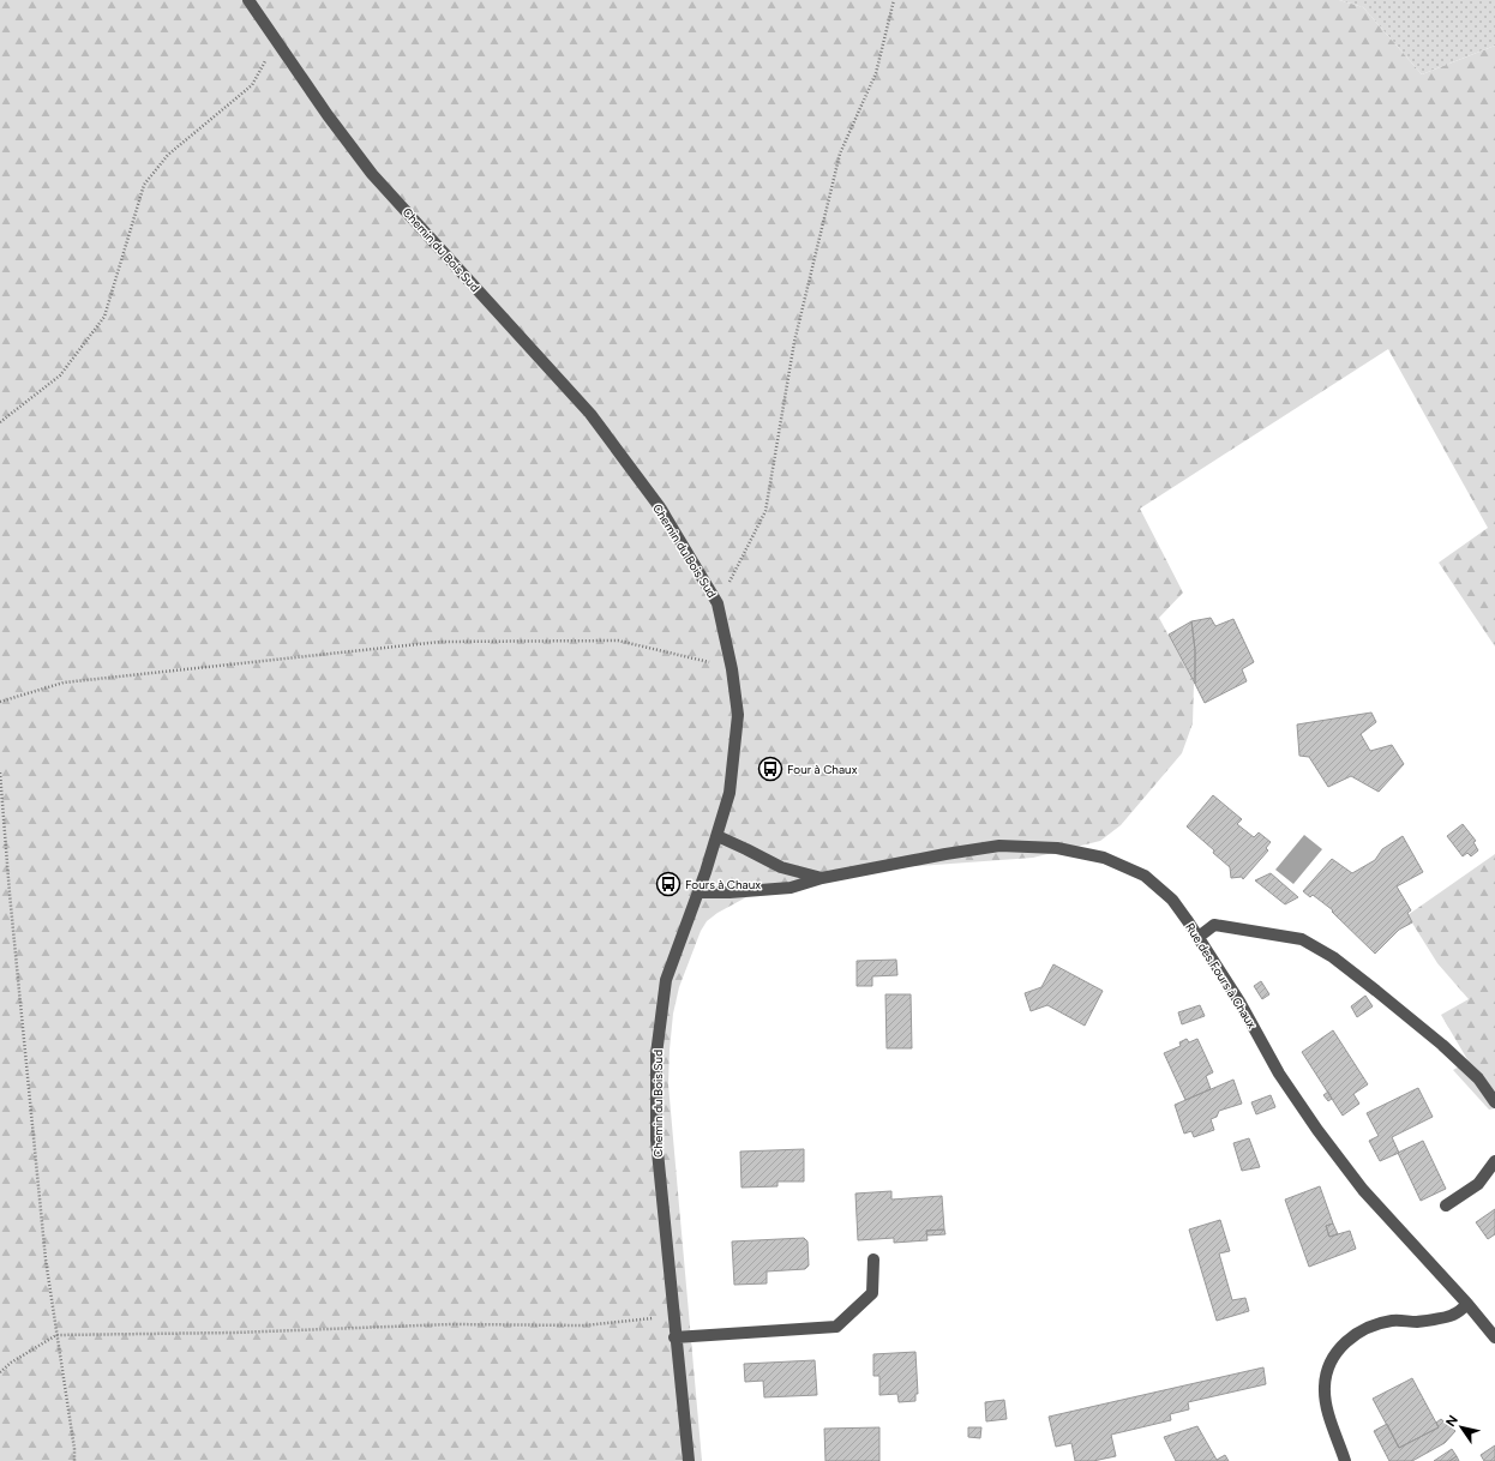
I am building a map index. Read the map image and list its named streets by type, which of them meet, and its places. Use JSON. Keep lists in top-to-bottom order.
{
  "streets": {
    "street": ["Chemin du Bois Sud", "Rue des Fours à Chaux"]
  },
  "crossings": [
    ["Chemin du Bois Sud", "Rue des Fours à Chaux"]
  ],
  "places": {
    "bus stop": ["Four à Chaux", "Fours à Chaux"]
  },
  "north": "top left"
}
